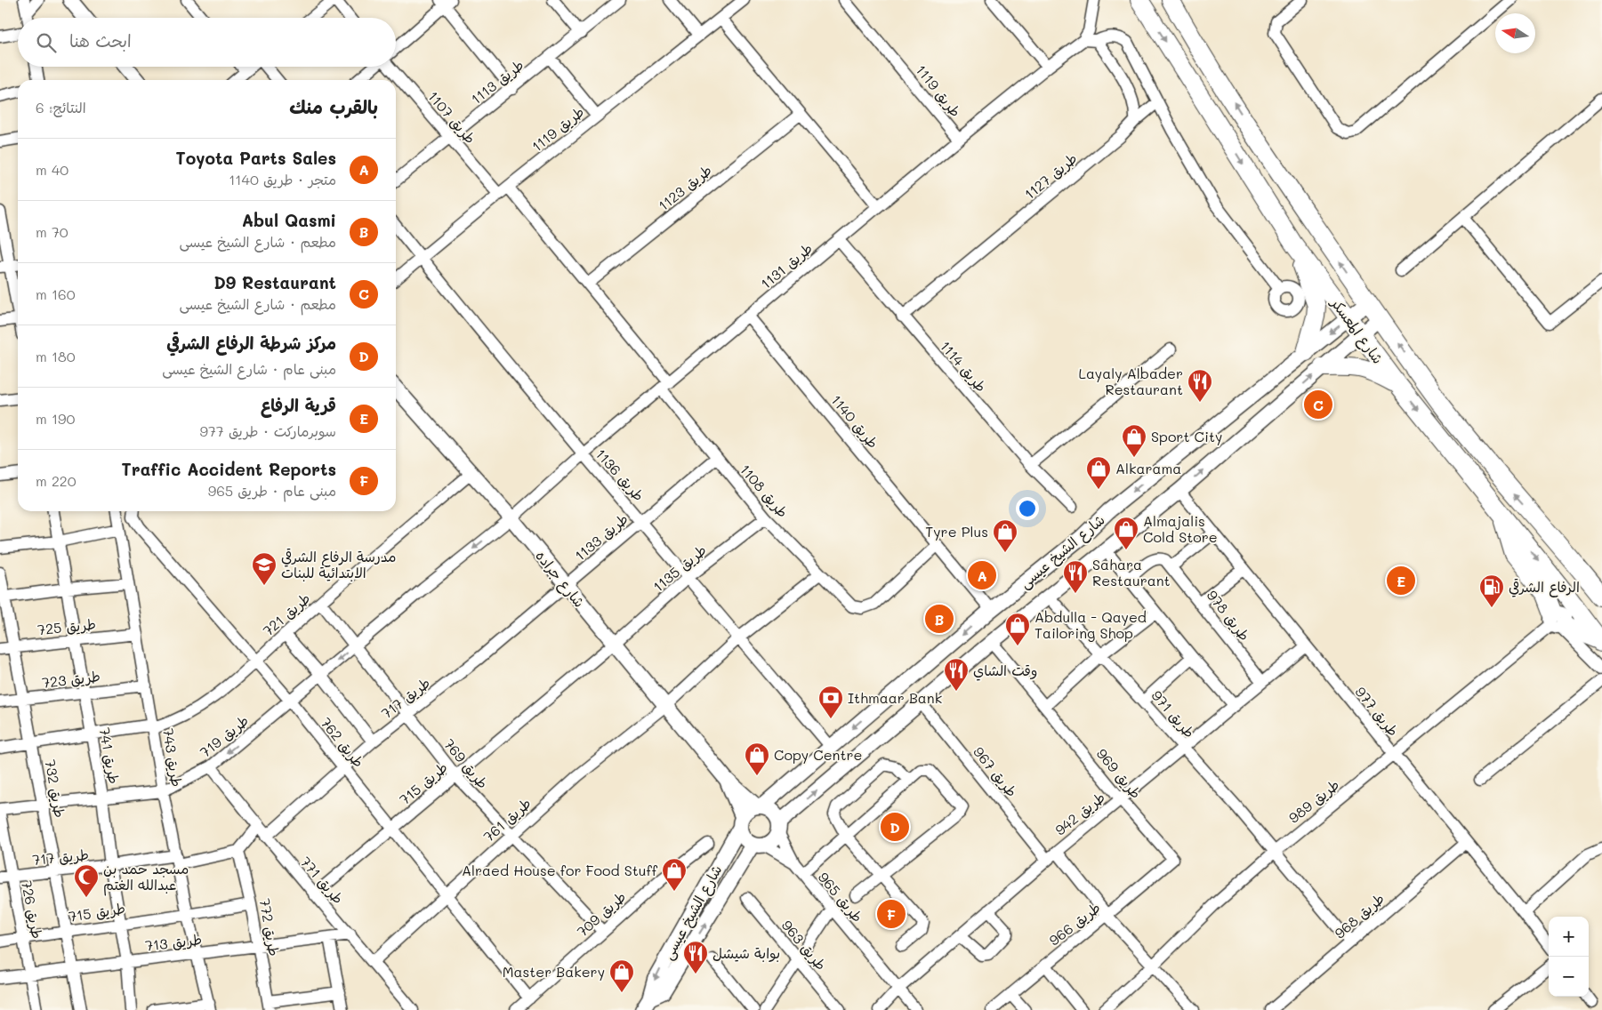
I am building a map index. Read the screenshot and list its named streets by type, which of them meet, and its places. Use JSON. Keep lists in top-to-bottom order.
{
  "streets": {
    "main road": ["شارع المعسكر"],
    "street": [
      "طريق 1113",
      "طريق 1119",
      "طريق 1107",
      "طريق 1127",
      "طريق 1123",
      "طريق 1131",
      "طريق 1114",
      "طريق 1140",
      "طريق 1136",
      "طريق 1108",
      "طريق 1133",
      "شارع الشيخ عيسى",
      "طريق 1135",
      "شارع جراده",
      "طريق 721",
      "طريق 978",
      "طريق 725",
      "طريق 723",
      "طريق 717",
      "طريق 977",
      "طريق 971",
      "طريق 719",
      "طريق 762",
      "طريق 741",
      "طريق 743",
      "طريق 769",
      "طريق 967",
      "طريق 969",
      "طريق 715",
      "طريق 732",
      "طريق 989",
      "طريق 942",
      "طريق 761",
      "طريق 771",
      "طريق 965",
      "طريق 726",
      "طريق 709",
      "طريق 968",
      "طريق 966",
      "طريق 772",
      "طريق 713",
      "طريق 963"
    ]
  },
  "crossings": [
    ["طريق 1113", "طريق 1107"],
    ["طريق 1119", "طريق 1107"],
    ["طريق 1119", "طريق 1131"],
    ["طريق 1119", "طريق 1136"],
    ["طريق 1127", "طريق 1114"],
    ["طريق 1131", "طريق 1114"],
    ["طريق 1131", "طريق 1140"],
    ["طريق 1131", "طريق 1136"],
    ["طريق 1131", "طريق 1108"],
    ["طريق 1131", "شارع جراده"],
    ["طريق 1131", "طريق 719"],
    ["شارع المعسكر", "شارع الشيخ عيسى"],
    ["طريق 1140", "طريق 1108"],
    ["طريق 1140", "شارع الشيخ عيسى"],
    ["طريق 1136", "طريق 1133"],
    ["طريق 1136", "شارع الشيخ عيسى"],
    ["طريق 1136", "طريق 1135"],
    ["طريق 1136", "طريق 761"],
    ["طريق 1108", "طريق 1133"],
    ["طريق 1108", "طريق 1135"],
    ["طريق 1108", "طريق 761"],
    ["طريق 1133", "شارع جراده"],
    ["طريق 1133", "طريق 717"],
    ["شارع الشيخ عيسى", "طريق 977"],
    ["شارع الشيخ عيسى", "طريق 971"],
    ["شارع الشيخ عيسى", "طريق 967"],
    ["شارع الشيخ عيسى", "طريق 969"],
    ["شارع الشيخ عيسى", "طريق 965"],
    ["طريق 1135", "شارع جراده"],
    ["طريق 1135", "طريق 715"],
    ["شارع جراده", "طريق 721"],
    ["شارع جراده", "طريق 717"],
    ["شارع جراده", "طريق 719"],
    ["شارع جراده", "طريق 715"],
    ["شارع جراده", "طريق 761"],
    ["طريق 721", "طريق 762"],
    ["طريق 721", "طريق 741"],
    ["طريق 721", "طريق 743"],
    ["طريق 721", "طريق 769"],
    ["طريق 721", "طريق 732"],
    ["طريق 978", "طريق 942"],
    ["طريق 725", "طريق 741"],
    ["طريق 725", "طريق 743"],
    ["طريق 725", "طريق 732"],
    ["طريق 723", "طريق 741"],
    ["طريق 723", "طريق 743"],
    ["طريق 723", "طريق 732"],
    ["طريق 717", "طريق 762"],
    ["طريق 717", "طريق 741"],
    ["طريق 717", "طريق 743"],
    ["طريق 717", "طريق 769"],
    ["طريق 717", "طريق 732"],
    ["طريق 717", "طريق 771"],
    ["طريق 717", "طريق 726"],
    ["طريق 717", "طريق 772"],
    ["طريق 977", "طريق 989"],
    ["طريق 977", "طريق 942"],
    ["طريق 977", "طريق 968"],
    ["طريق 971", "طريق 989"],
    ["طريق 971", "طريق 942"],
    ["طريق 971", "طريق 968"],
    ["طريق 719", "طريق 762"],
    ["طريق 719", "طريق 741"],
    ["طريق 719", "طريق 743"],
    ["طريق 719", "طريق 769"],
    ["طريق 719", "طريق 732"],
    ["طريق 719", "طريق 771"],
    ["طريق 762", "طريق 715"],
    ["طريق 762", "طريق 761"],
    ["طريق 762", "طريق 709"],
    ["طريق 741", "طريق 715"],
    ["طريق 741", "طريق 713"],
    ["طريق 743", "طريق 715"],
    ["طريق 743", "طريق 713"],
    ["طريق 769", "طريق 715"],
    ["طريق 769", "طريق 761"],
    ["طريق 769", "طريق 709"],
    ["طريق 967", "طريق 942"],
    ["طريق 969", "طريق 942"],
    ["طريق 969", "طريق 966"],
    ["طريق 715", "طريق 732"],
    ["طريق 715", "طريق 771"],
    ["طريق 715", "طريق 726"],
    ["طريق 715", "طريق 772"],
    ["طريق 732", "طريق 713"],
    ["طريق 942", "طريق 965"],
    ["طريق 761", "طريق 771"],
    ["طريق 771", "طريق 713"],
    ["طريق 726", "طريق 713"],
    ["طريق 772", "طريق 713"]
  ],
  "one_way": ["طريق 719"],
  "places": {
    "restaurant": [
      "Layaly Albader Restaurant",
      "Sahara Restaurant",
      "وقت الشاي",
      "بوابة شيشل"
    ],
    "shop": [
      "Sport City",
      "Alkarama",
      "Almajalis Cold Store",
      "Tyre Plus",
      "Abdulla - Qayed Tailoring Shop",
      "Copy Centre",
      "Alraed House for Food Stuff",
      "Master Bakery"
    ],
    "school or university": ["مدرسة الرفاع الشرقي الابتدائية للبنات"],
    "fuel station": ["الرفاع الشرقي"],
    "bank": ["Ithmaar Bank"],
    "mosque": ["مسجد حمد بن عبدالله الغتم"]
  },
  "north": "left",
  "page": {
    "search": "ابحث هنا",
    "heading": ["بالقرب منك", "النتائج: 6"],
    "list": [
      {
        "mark": "A",
        "name": "Toyota Parts Sales",
        "note": "متجر · طريق 1140",
        "value": "40 m"
      },
      {
        "mark": "B",
        "name": "Abul Qasmi",
        "note": "مطعم · شارع الشيخ عيسى",
        "value": "70 m"
      },
      {
        "mark": "C",
        "name": "D9 Restaurant",
        "note": "مطعم · شارع الشيخ عيسى",
        "value": "160 m"
      },
      {
        "mark": "D",
        "name": "مركز شرطة الرفاع الشرقي",
        "note": "مبنى عام · شارع الشيخ عيسى",
        "value": "180 m"
      },
      {
        "mark": "E",
        "name": "قرية الرفاع",
        "note": "سوبرماركت · طريق 977",
        "value": "190 m"
      },
      {
        "mark": "F",
        "name": "Traffic Accident Reports",
        "note": "مبنى عام · طريق 965",
        "value": "220 m"
      }
    ],
    "pins": [
      "C",
      "A",
      "E",
      "B",
      "D",
      "F"
    ],
    "map_buttons": ["+", "−"]
  }
}
